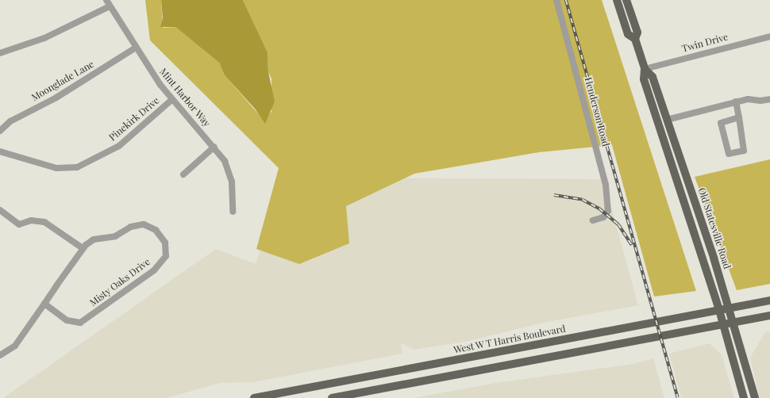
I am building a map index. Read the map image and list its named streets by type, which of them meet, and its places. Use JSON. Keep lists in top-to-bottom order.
{
  "streets": {
    "main road": ["Old Statesville Road", "West W T Harris Boulevard"],
    "street": [
      "Twin Drive",
      "Moonglade Lane",
      "Mint Harbor Way",
      "Henderson Road",
      "Pinekirk Drive",
      "Misty Oaks Drive"
    ]
  },
  "crossings": [
    ["Twin Drive", "Old Statesville Road"],
    ["Moonglade Lane", "Mint Harbor Way"],
    ["Mint Harbor Way", "Pinekirk Drive"],
    ["Old Statesville Road", "West W T Harris Boulevard"]
  ]
}
